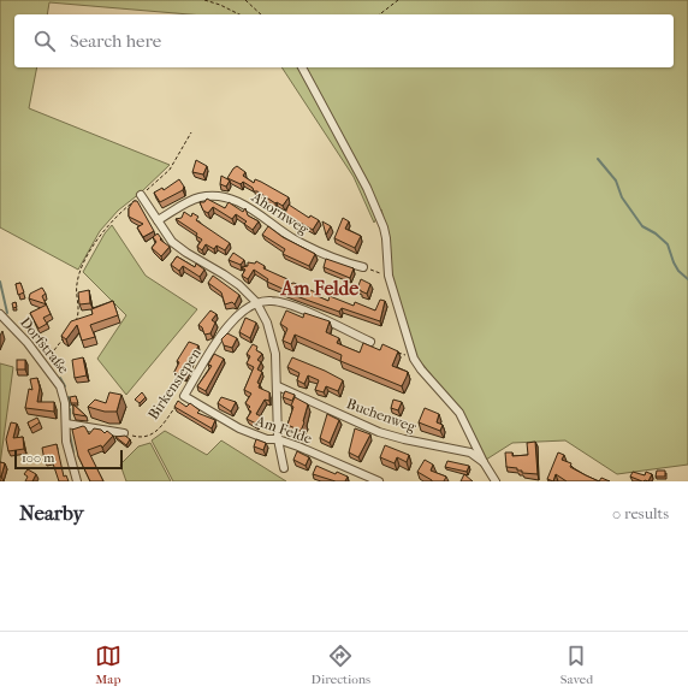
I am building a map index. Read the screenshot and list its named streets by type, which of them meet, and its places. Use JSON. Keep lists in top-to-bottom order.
{
  "streets": {
    "street": [
      "Ahornweg",
      "Dorfstraße",
      "Birkensiepen",
      "Buchenweg",
      "Am Felde"
    ]
  },
  "crossings": [
    ["Birkensiepen", "Am Felde"]
  ],
  "districts": ["Am Felde"],
  "scale_bar": "100 m",
  "page": {
    "search": "Search here",
    "scale": "100 m",
    "heading": ["Nearby", "0 results"],
    "nav": ["Map", "Directions", "Saved"]
  }
}
